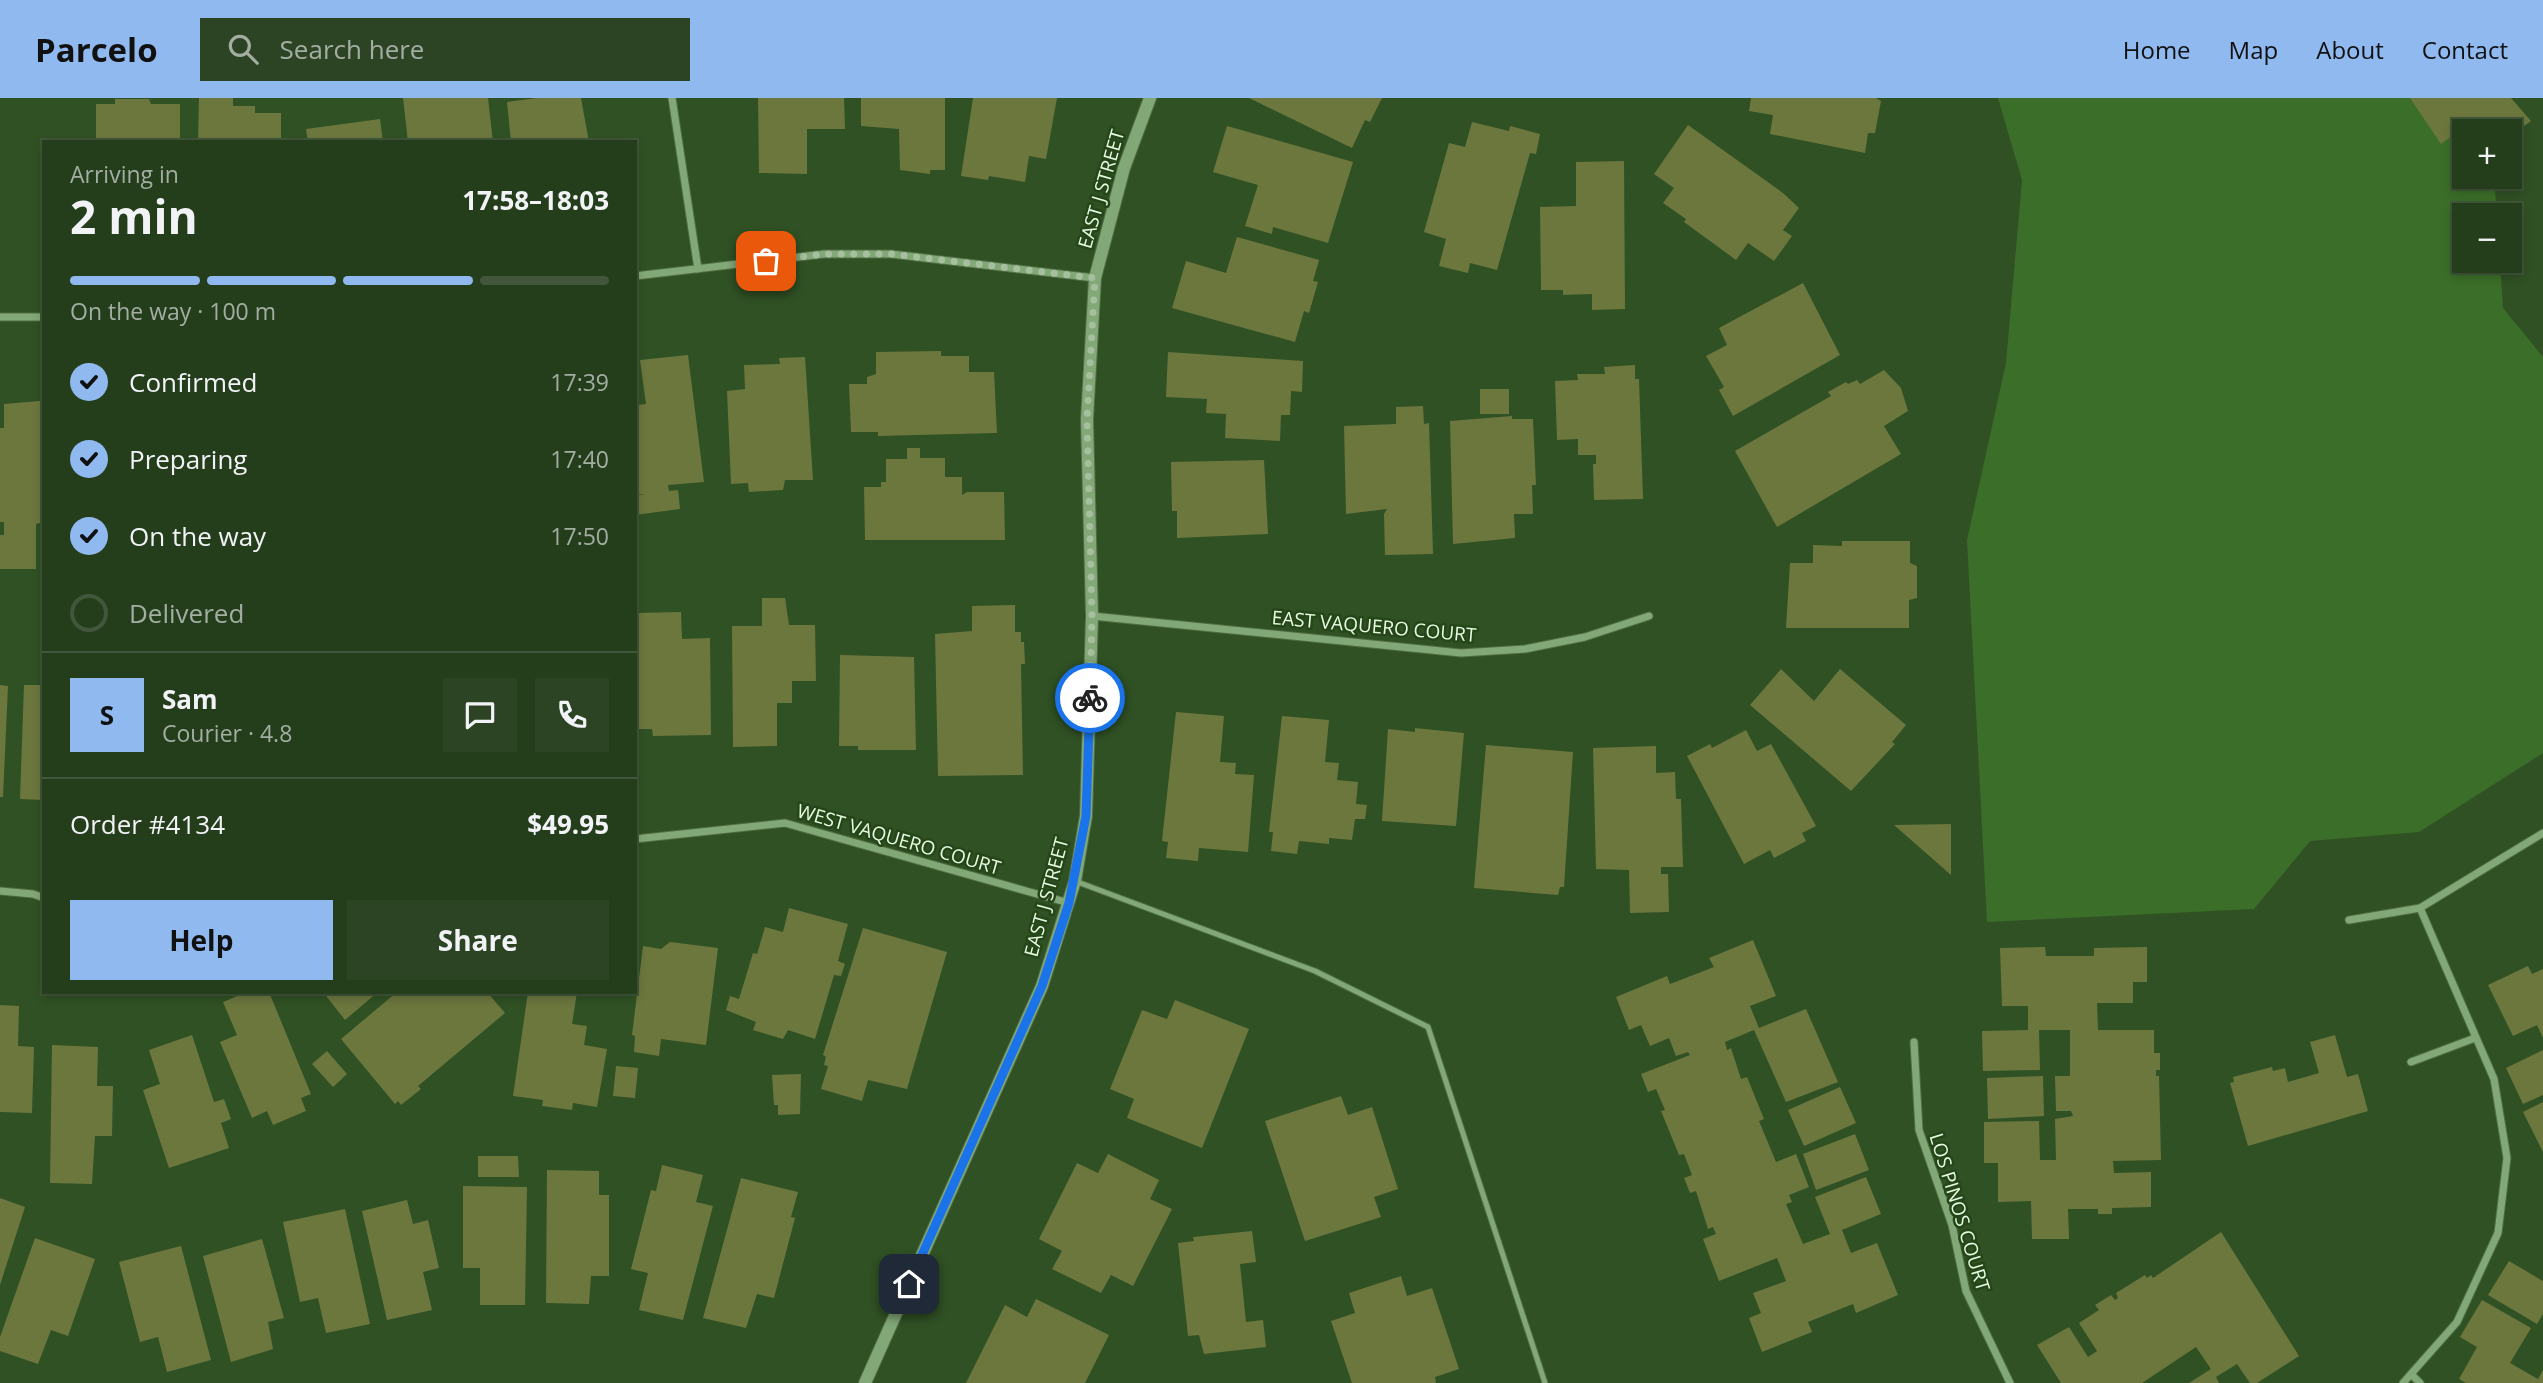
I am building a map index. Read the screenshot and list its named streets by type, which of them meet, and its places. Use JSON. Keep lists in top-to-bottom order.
{
  "streets": {
    "street": [
      "EAST J STREET",
      "EAST VAQUERO COURT",
      "WEST VAQUERO COURT",
      "LOS PINOS COURT"
    ]
  },
  "crossings": [
    ["EAST J STREET", "EAST VAQUERO COURT"],
    ["EAST J STREET", "WEST VAQUERO COURT"]
  ],
  "page": {
    "header": "Parcelo",
    "search": "Search here",
    "nav": [
      "Home",
      "Map",
      "About",
      "Contact"
    ],
    "map_buttons": ["+", "−"],
    "heading": ["2 min", "Arriving in", "17:58–18:03"],
    "panel": [
      "Sam",
      "Courier · 4.8",
      "Order #4134",
      "$49.95"
    ],
    "bar": "On the way · 100 m",
    "list": [
      ["Confirmed", "17:39"],
      ["Preparing", "17:40"],
      ["On the way", "17:50"],
      "Delivered"
    ],
    "round": "S",
    "buttons": ["Help", "Share"]
  }
}
